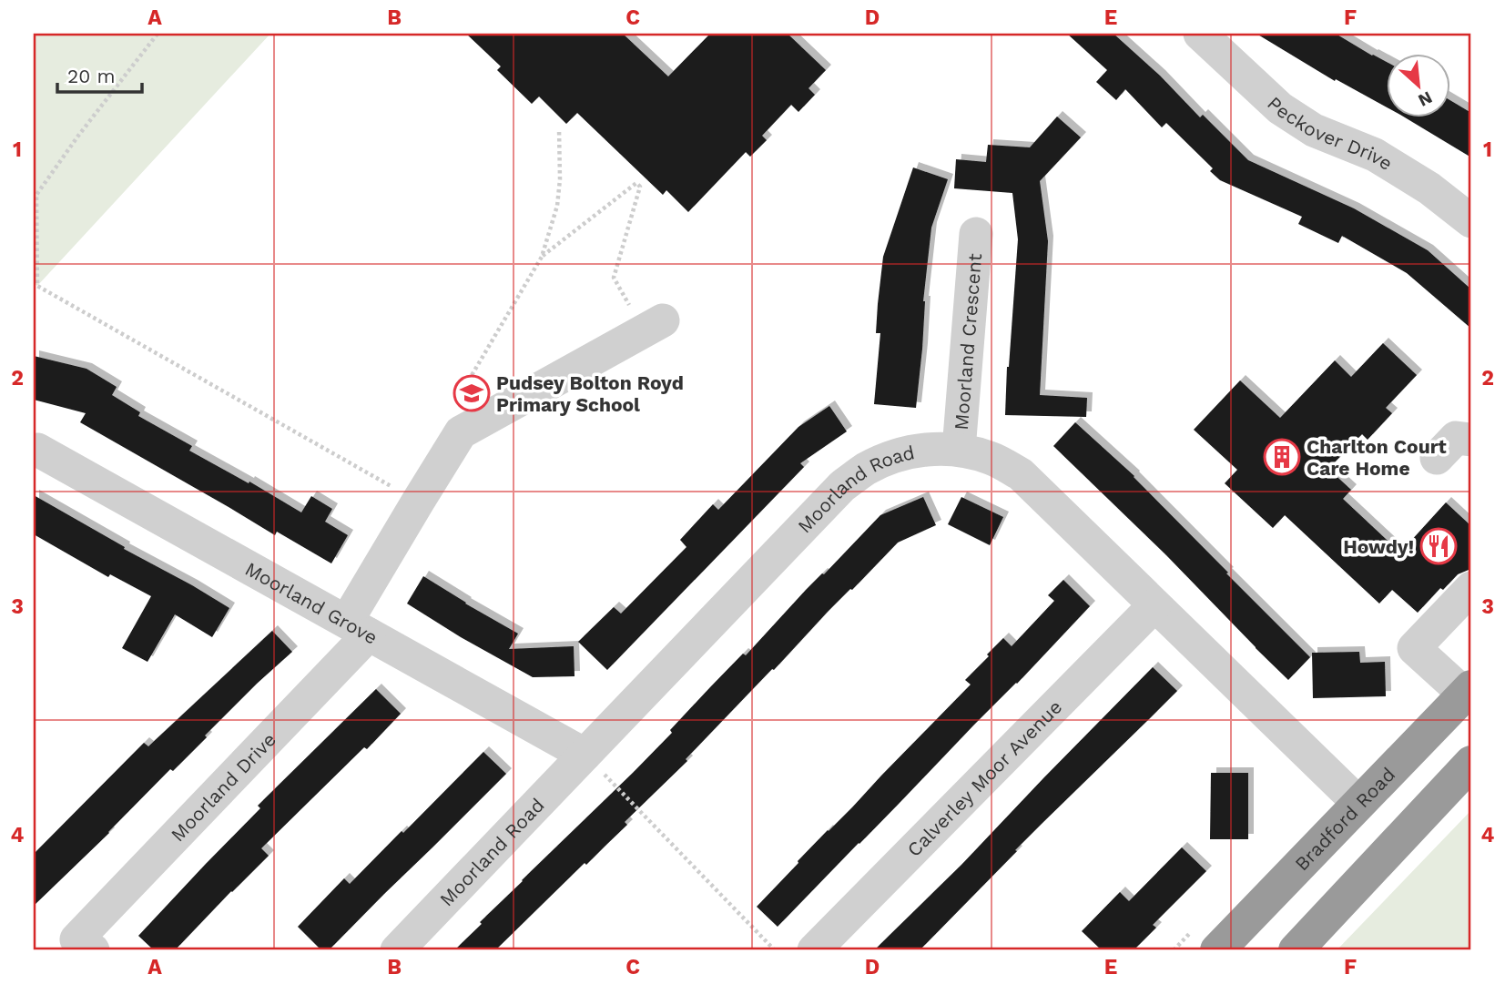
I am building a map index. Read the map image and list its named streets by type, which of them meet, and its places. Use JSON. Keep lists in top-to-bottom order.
{
  "streets": {
    "highway": ["Bradford Road"],
    "street": [
      "Peckover Drive",
      "Moorland Crescent",
      "Moorland Road",
      "Moorland Grove",
      "Calverley Moor Avenue",
      "Moorland Drive"
    ]
  },
  "crossings": [
    ["Moorland Crescent", "Moorland Road"],
    ["Moorland Road", "Moorland Grove"],
    ["Moorland Road", "Calverley Moor Avenue"],
    ["Moorland Road", "Bradford Road"],
    ["Moorland Grove", "Moorland Drive"]
  ],
  "places": {
    "school or university": ["Pudsey Bolton Royd Primary School"],
    "building": ["Charlton Court Care Home"],
    "restaurant": ["Howdy!"]
  },
  "scale_bar": "20 m",
  "north": "bottom right",
  "grid": {
    "columns": [
      "A",
      "B",
      "C",
      "D",
      "E",
      "F"
    ],
    "rows": [
      "1",
      "2",
      "3",
      "4"
    ]
  }
}
